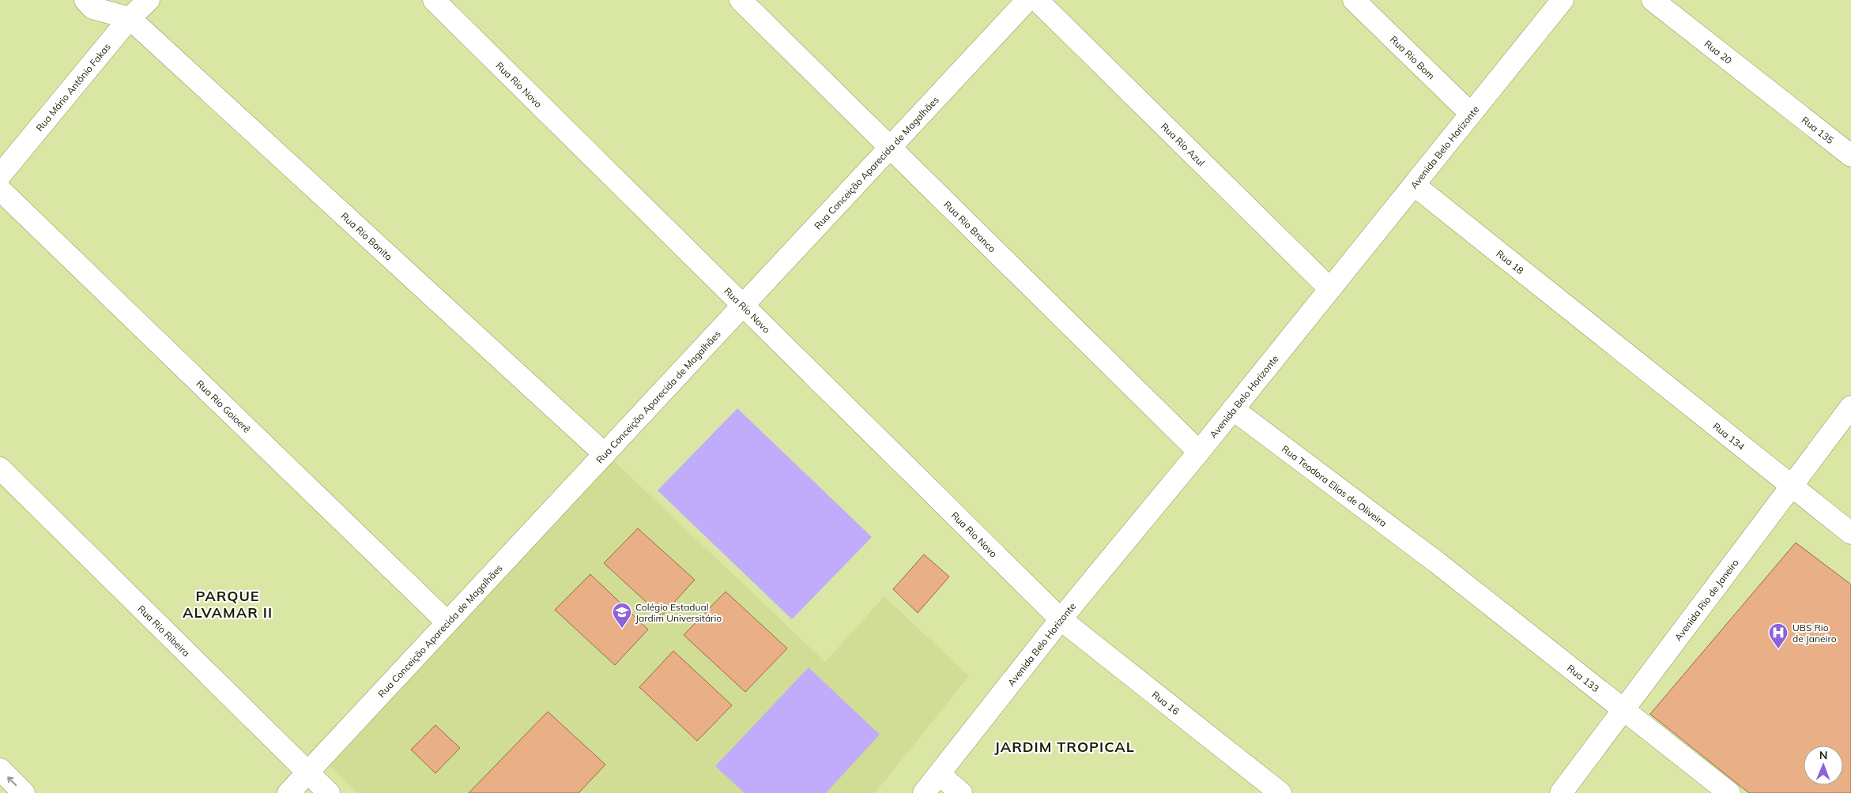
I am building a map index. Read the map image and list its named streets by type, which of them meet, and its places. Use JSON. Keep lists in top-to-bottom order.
{
  "streets": {
    "street": [
      "Rua 20",
      "Rua Rio Bom",
      "Rua Rio Novo",
      "Rua Mário Antônio Fakas",
      "Rua 135",
      "Rua Rio Azul",
      "Avenida Belo Horizonte",
      "Rua Conceição Aparecida de Magalhães",
      "Rua Rio Branco",
      "Rua Rio Bonito",
      "Rua 18",
      "Rua Rio Goioerê",
      "Rua 134",
      "Rua Teodora Elias de Oliveira",
      "Avenida Rio de Janeiro",
      "Rua Rio Ribeira",
      "Rua 133",
      "Rua 16"
    ]
  },
  "crossings": [
    ["Rua 20", "Rua 135"],
    ["Rua Rio Bom", "Avenida Belo Horizonte"],
    ["Rua Rio Novo", "Avenida Belo Horizonte"],
    ["Rua Rio Novo", "Rua Conceição Aparecida de Magalhães"],
    ["Rua Rio Novo", "Rua 16"],
    ["Rua Mário Antônio Fakas", "Rua Rio Bonito"],
    ["Rua Rio Azul", "Avenida Belo Horizonte"],
    ["Avenida Belo Horizonte", "Rua Rio Branco"],
    ["Avenida Belo Horizonte", "Rua 18"],
    ["Avenida Belo Horizonte", "Rua Teodora Elias de Oliveira"],
    ["Avenida Belo Horizonte", "Rua 16"],
    ["Rua Conceição Aparecida de Magalhães", "Rua Rio Branco"],
    ["Rua Conceição Aparecida de Magalhães", "Rua Rio Bonito"],
    ["Rua Conceição Aparecida de Magalhães", "Rua Rio Goioerê"],
    ["Rua Conceição Aparecida de Magalhães", "Rua Rio Ribeira"],
    ["Rua 18", "Rua 134"],
    ["Rua 134", "Avenida Rio de Janeiro"],
    ["Rua Teodora Elias de Oliveira", "Rua 133"],
    ["Avenida Rio de Janeiro", "Rua 133"]
  ],
  "districts": ["PARQUE ALVAMAR II", "JARDIM TROPICAL"],
  "places": {
    "school or university": ["Colégio Estadual Jardim Universitário"],
    "hospital": ["UBS Rio de Janeiro"]
  },
  "north": "top"
}
